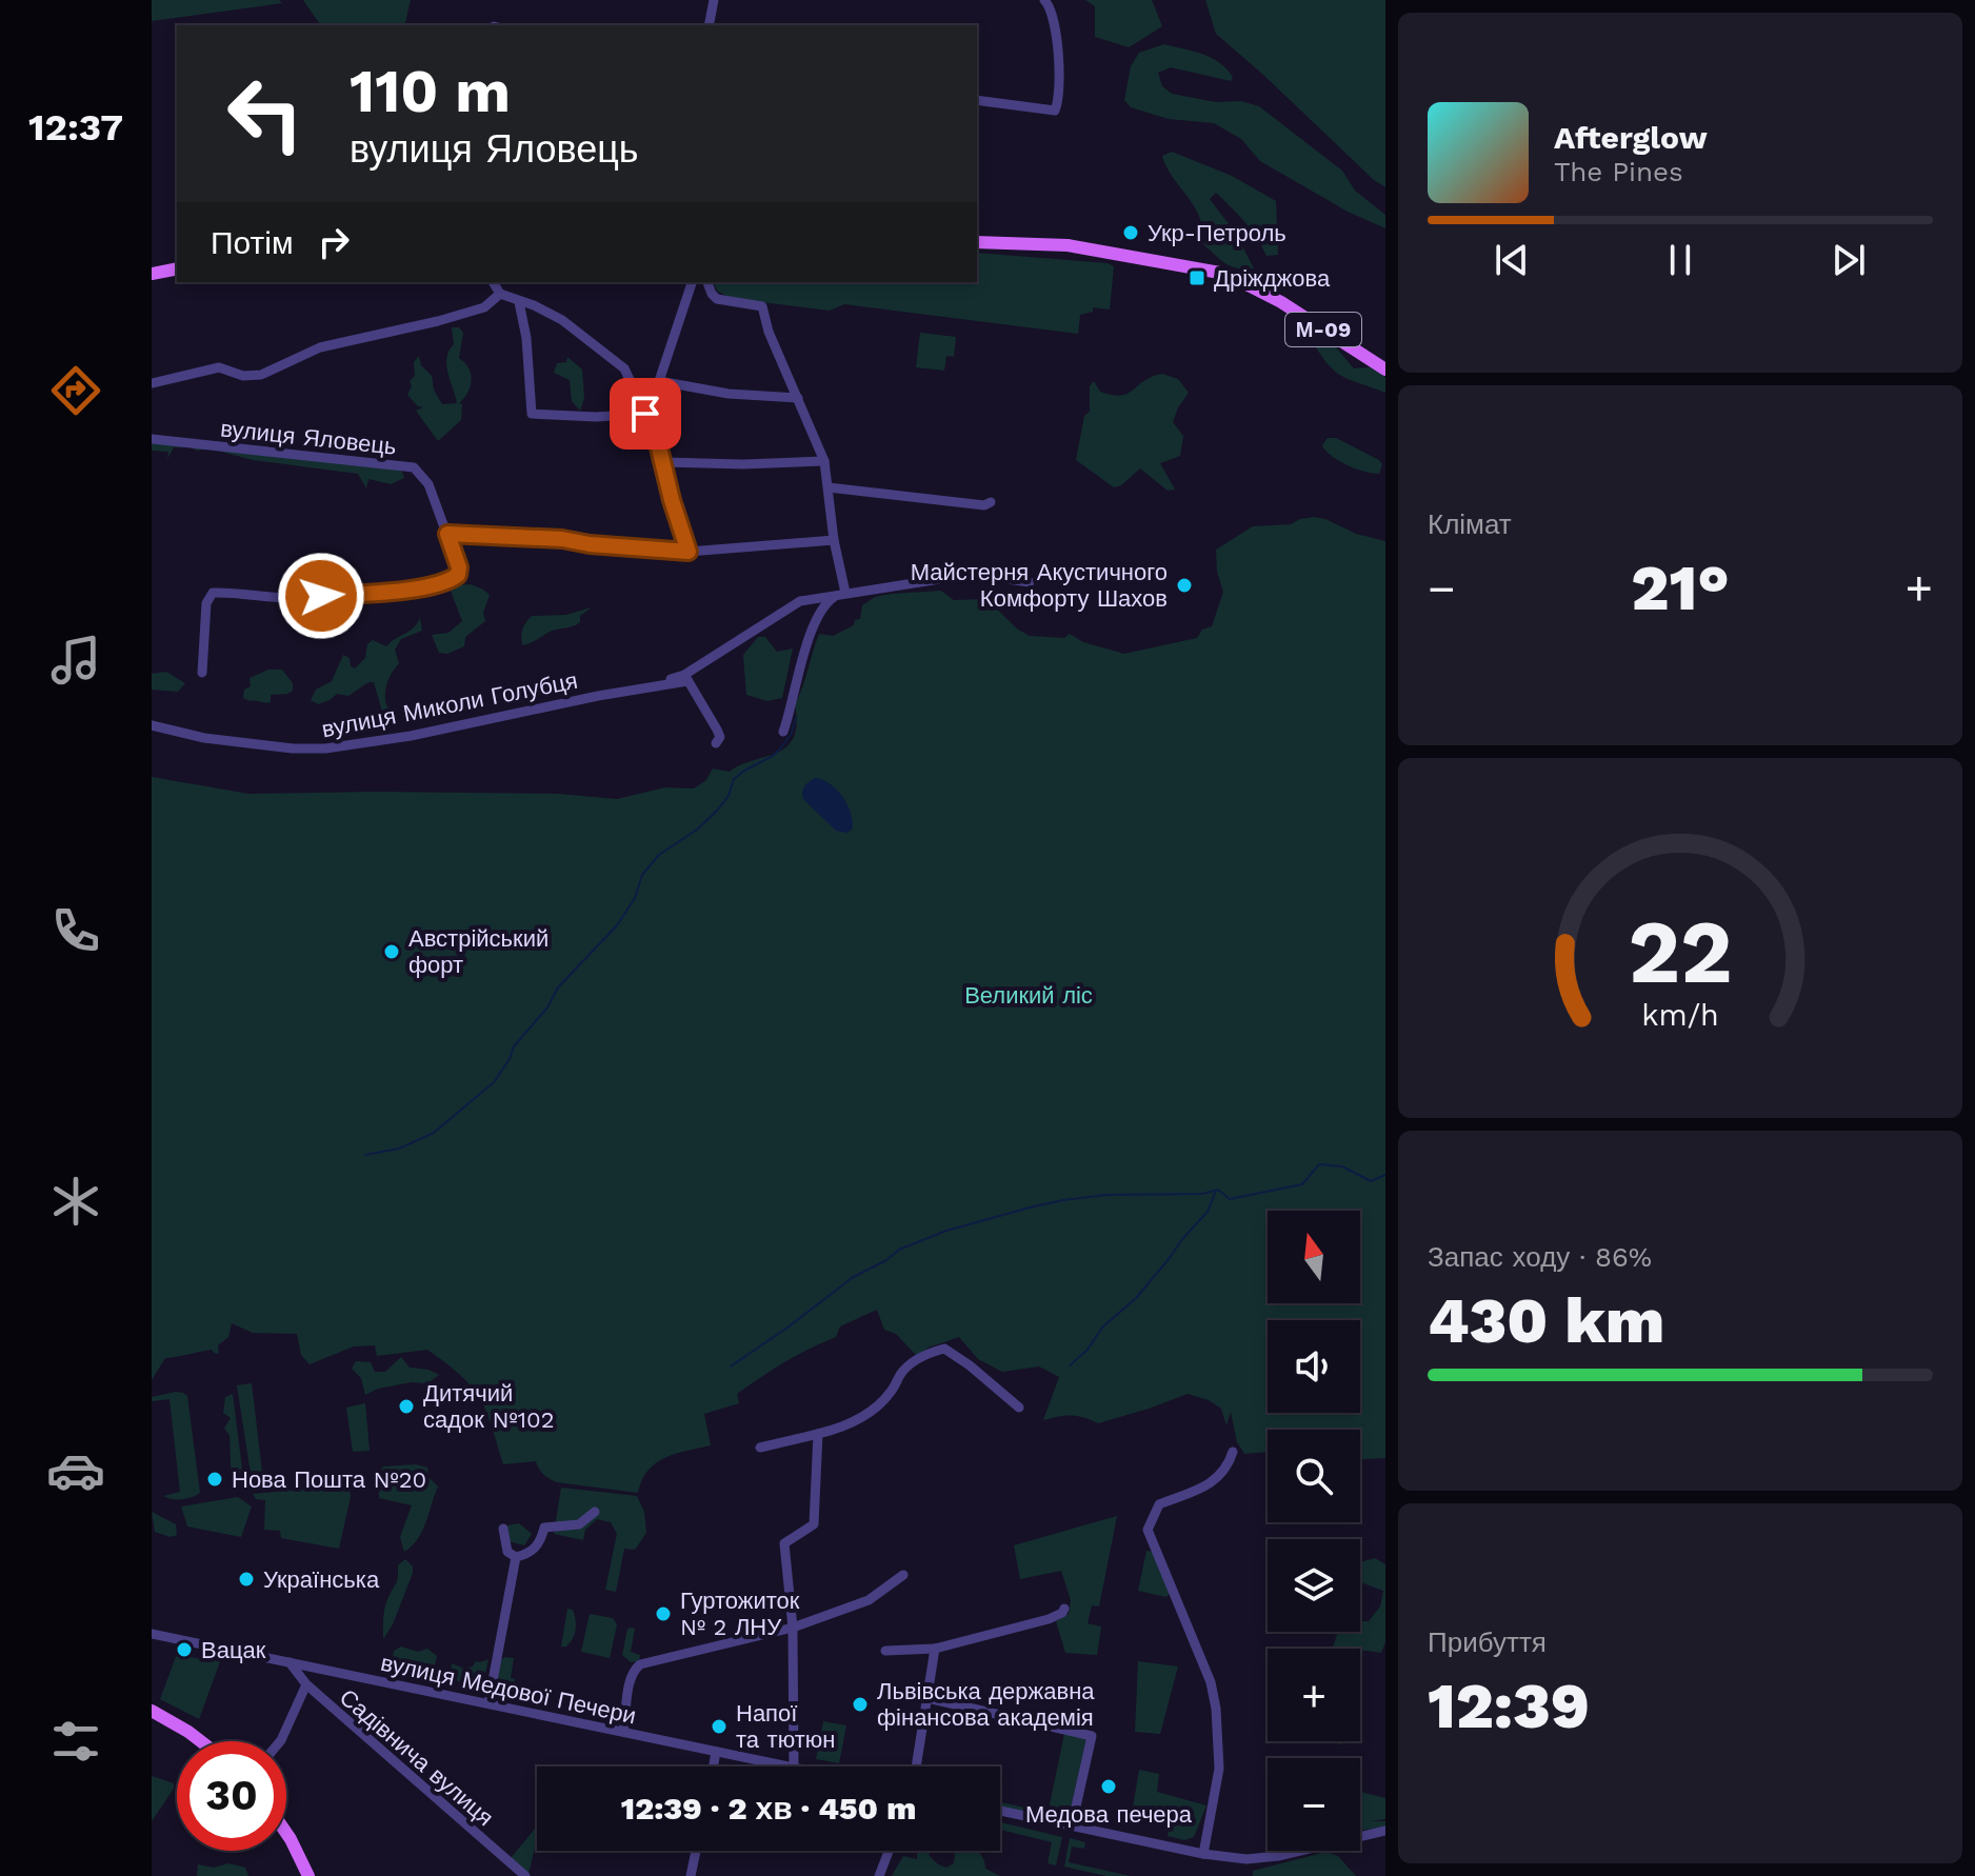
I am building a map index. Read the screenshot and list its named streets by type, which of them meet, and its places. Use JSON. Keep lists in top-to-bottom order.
{
  "streets": {
    "main road": ["М-09"],
    "street": [
      "вулиця Яловець",
      "вулиця Миколи Голубця",
      "вулиця Медової Печери",
      "Садівнича вулиця"
    ]
  },
  "crossings": [
    ["вулиця Медової Печери", "Садівнича вулиця"]
  ],
  "parks": ["Великий ліс"],
  "places": {
    "other": [
      "Укр-Петроль",
      "Майстерня Акустичного Комфорту Шахов",
      "Австрійський форт",
      "Дитячий садок №102",
      "Нова Пошта №20",
      "Українська",
      "Гуртожиток № 2 ЛНУ",
      "Вацак",
      "Львівська державна фінансова академія",
      "Напої та тютюн",
      "Медова печера"
    ],
    "transit": ["Дріжджова"]
  },
  "north": "top",
  "page": {
    "tabs": "12:37",
    "turn": ["110 m", "вулиця Яловець"],
    "song": ["Afterglow", "The Pines"],
    "then": "Потім",
    "tile": [
      "Клімат",
      ["Запас ходу · 86%", "430 km"],
      ["Прибуття", "12:39"]
    ],
    "heat": ["−", "21°", "+"],
    "map_buttons": ["+", "−"],
    "limit": "30",
    "trip": "12:39 · 2 хв · 450 m",
    "gauge": ["22", "km/h"]
  }
}
